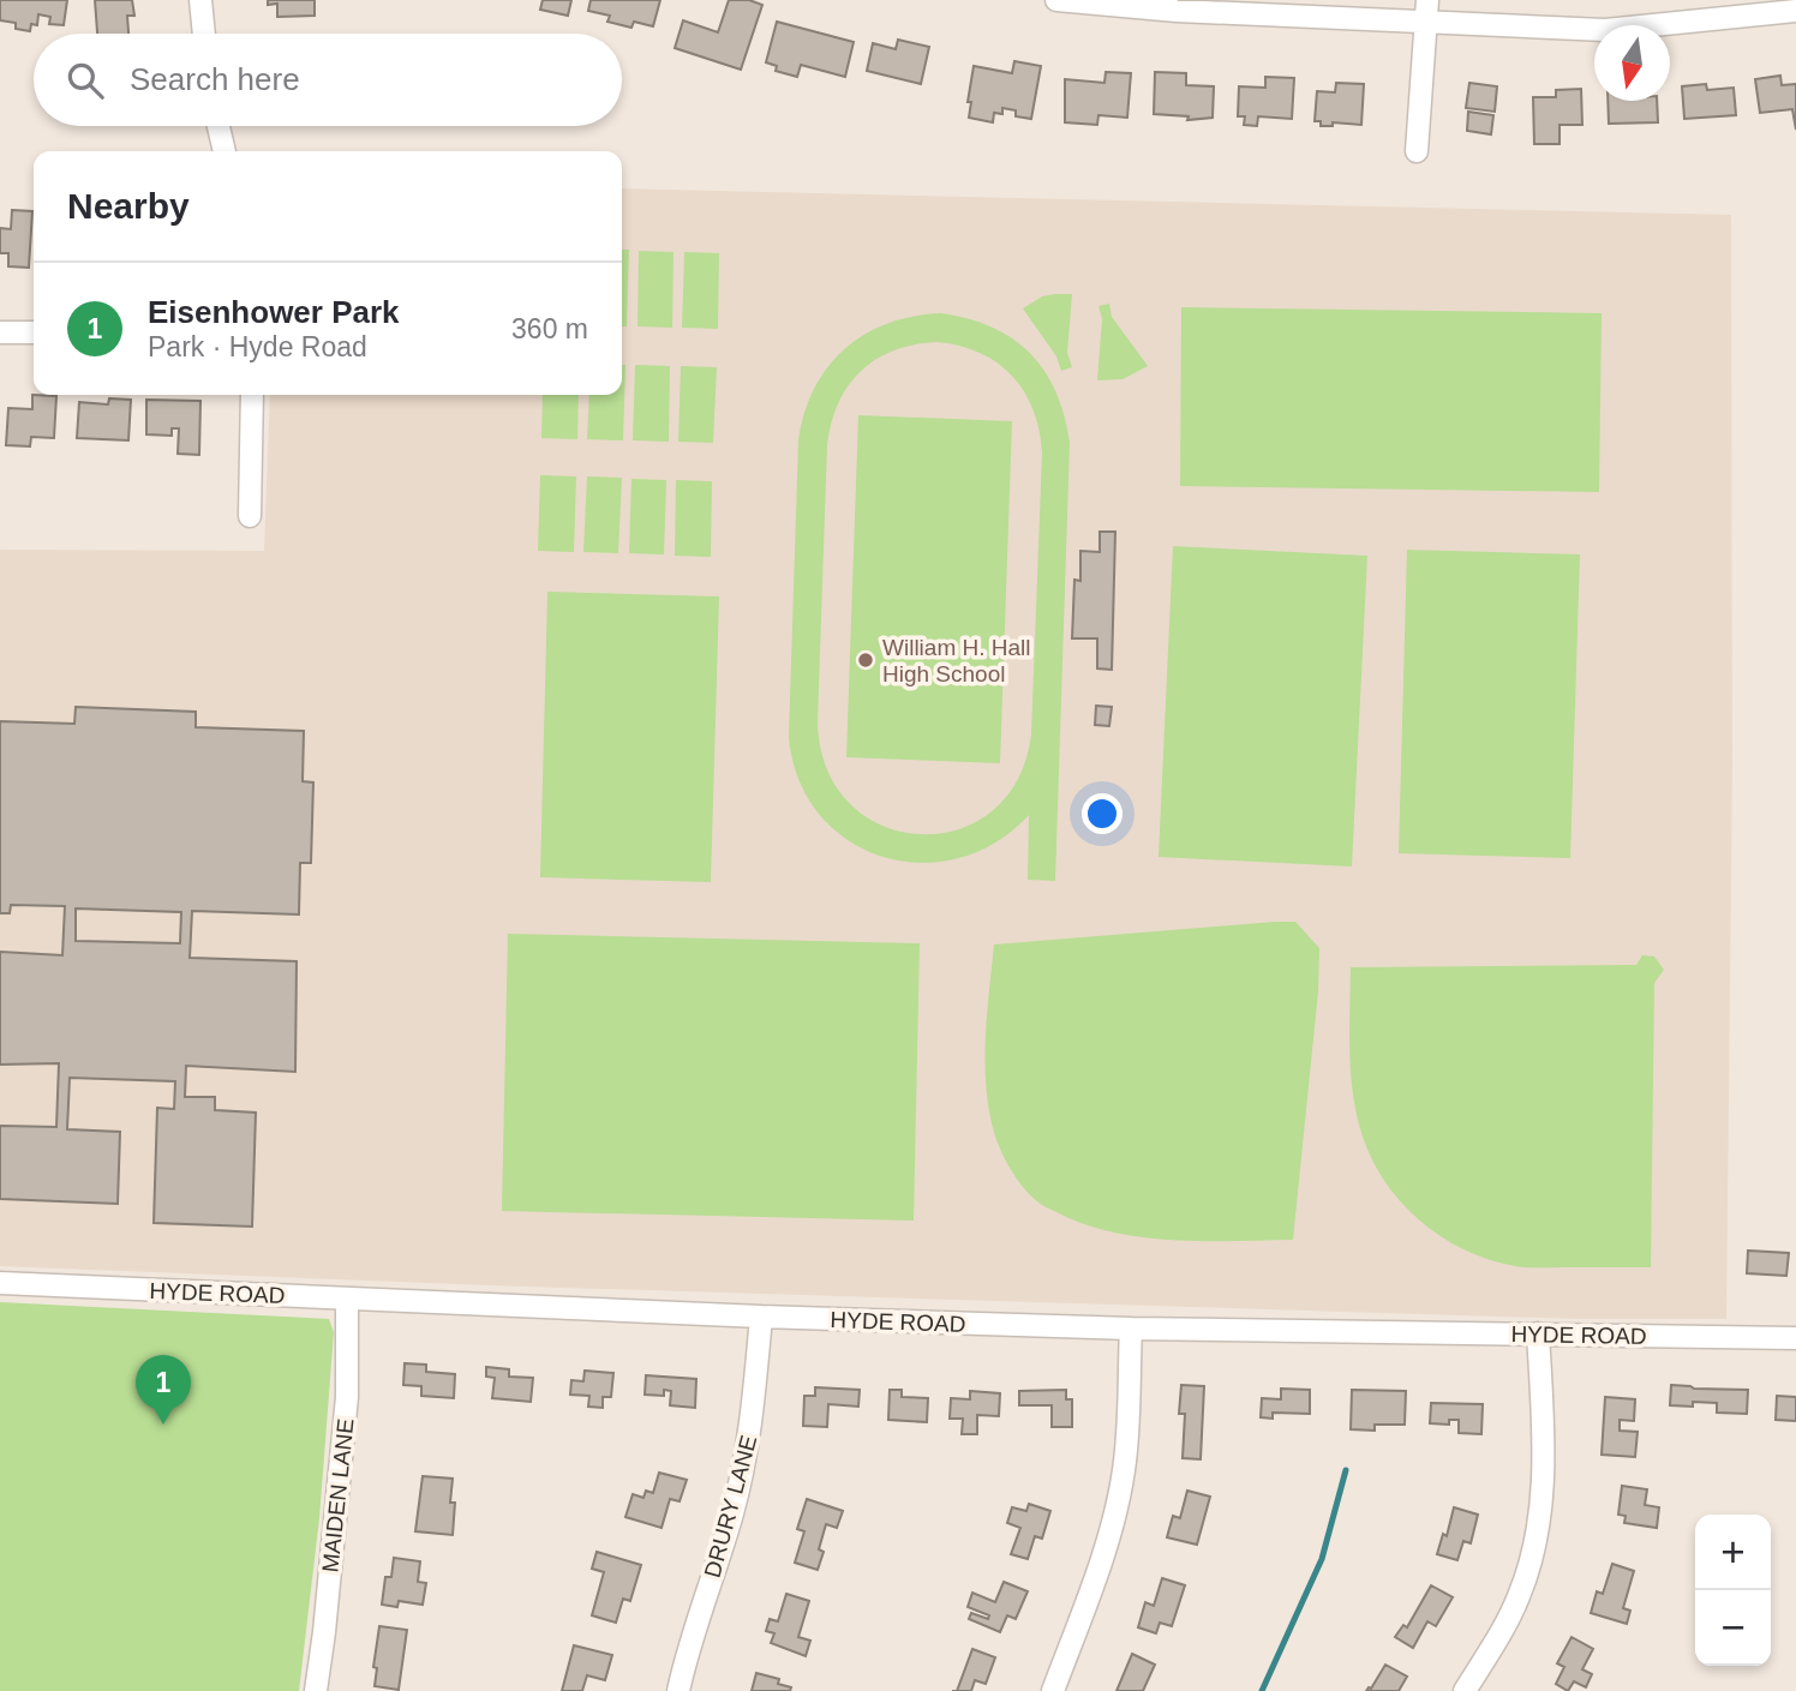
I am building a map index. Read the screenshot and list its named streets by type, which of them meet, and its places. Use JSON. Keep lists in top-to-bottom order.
{
  "streets": {
    "street": ["HYDE ROAD", "MAIDEN LANE", "DRURY LANE"]
  },
  "crossings": [
    ["HYDE ROAD", "MAIDEN LANE"],
    ["HYDE ROAD", "DRURY LANE"]
  ],
  "places": ["William H. Hall High School"],
  "north": "bottom",
  "page": {
    "search": "Search here",
    "heading": "Nearby",
    "list": [
      {
        "mark": "1",
        "name": "Eisenhower Park",
        "note": "Park · Hyde Road",
        "value": "360 m"
      }
    ],
    "pins": "1",
    "map_buttons": ["+", "−"]
  }
}
